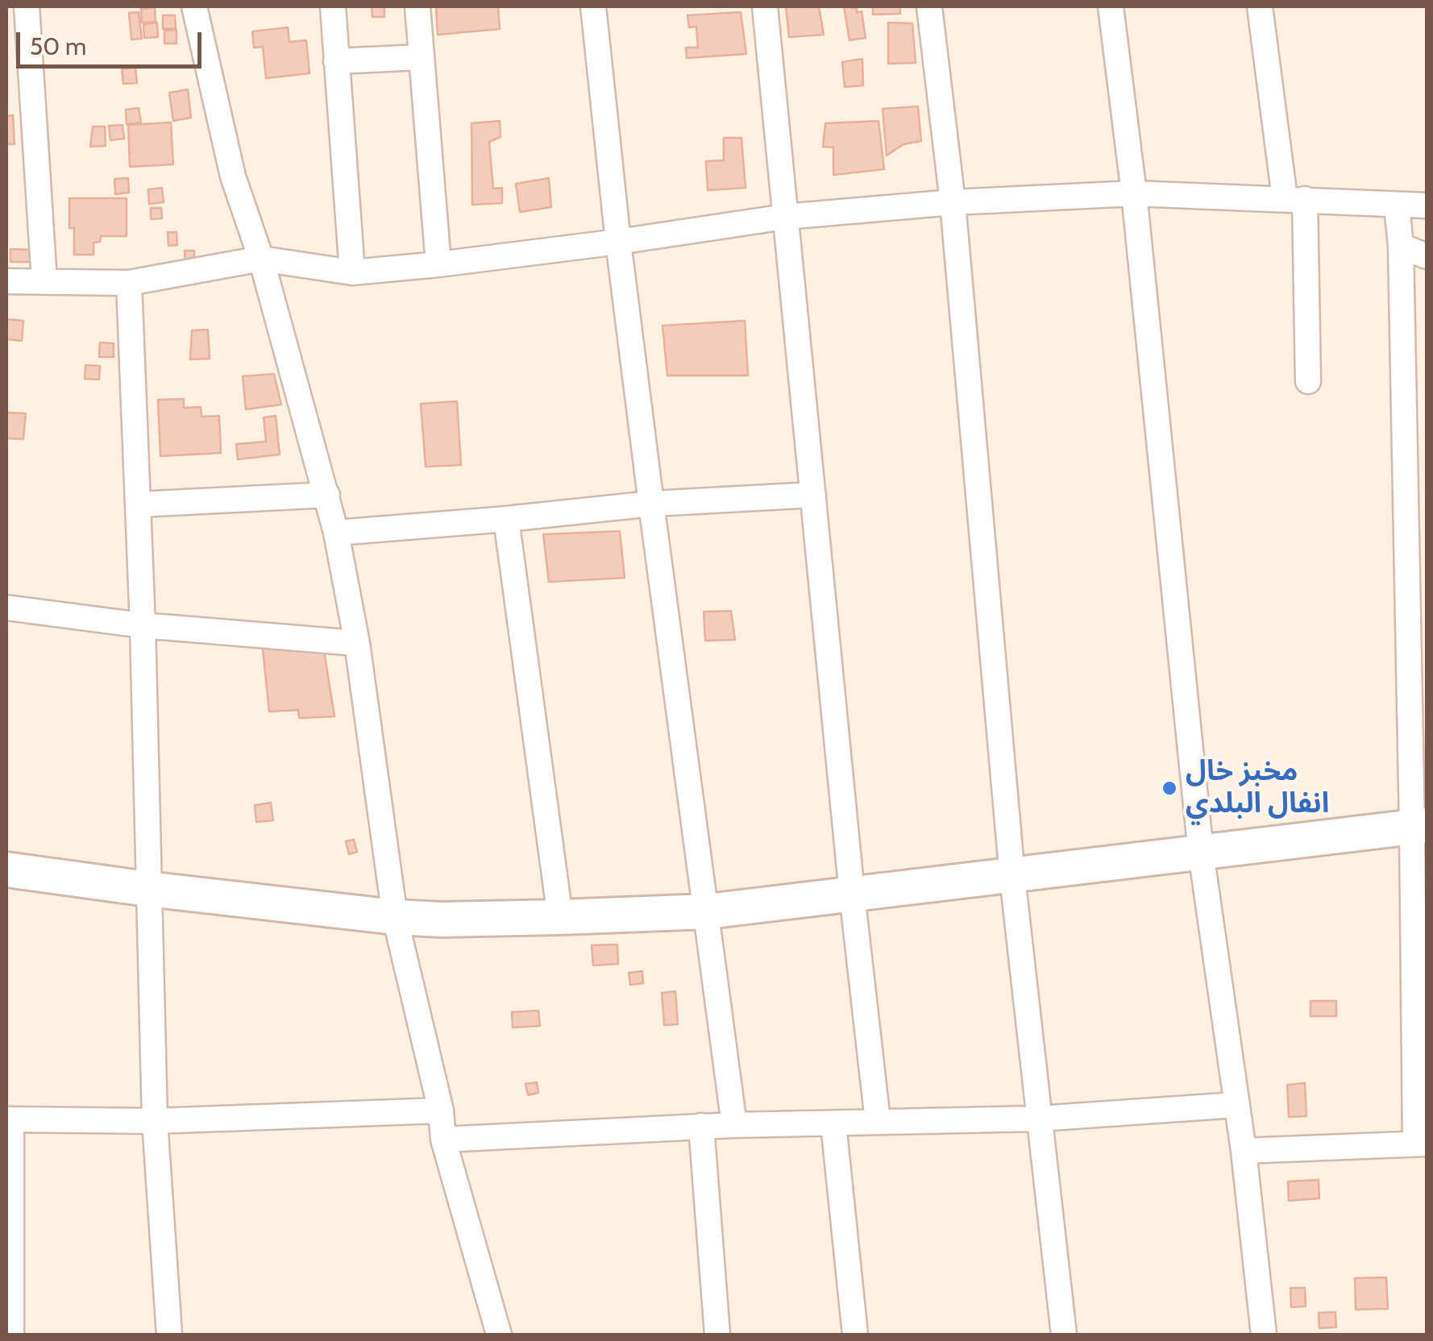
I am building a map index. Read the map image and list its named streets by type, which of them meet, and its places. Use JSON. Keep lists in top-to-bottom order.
{
  "places": ["مخبز خال انفال البلدي"],
  "scale_bar": "50 m"
}
